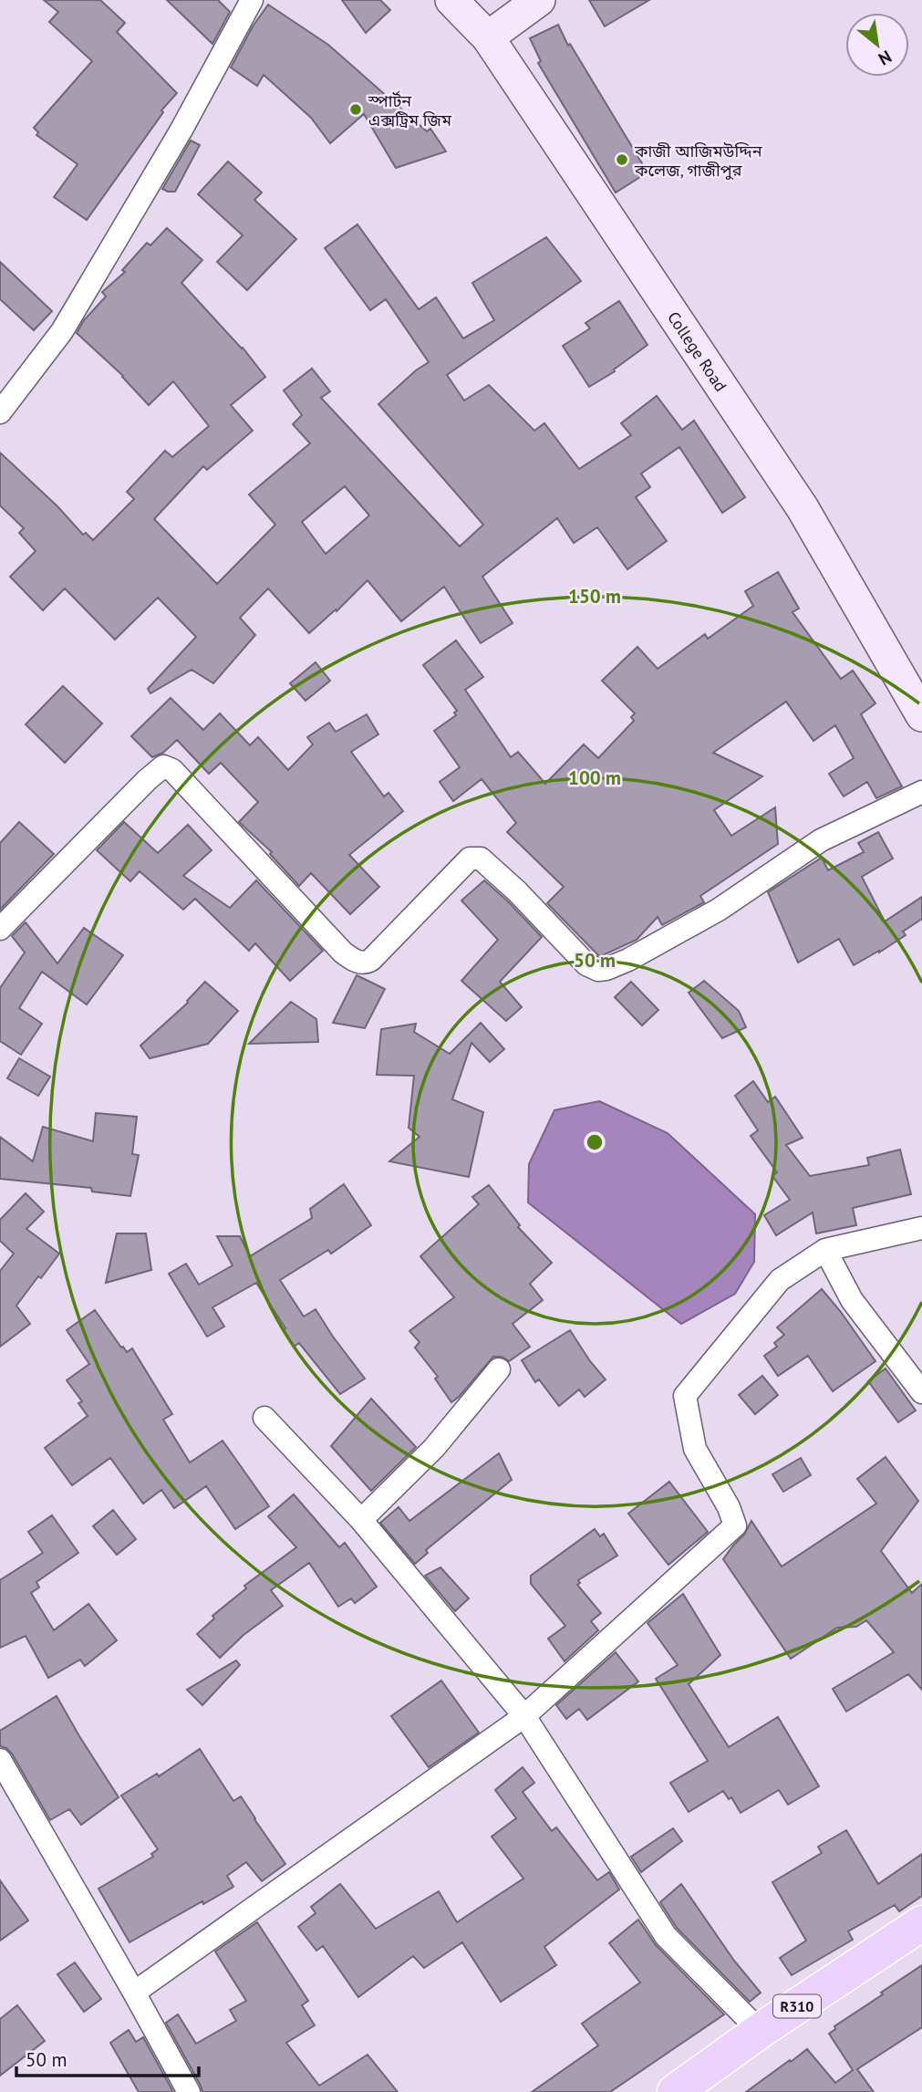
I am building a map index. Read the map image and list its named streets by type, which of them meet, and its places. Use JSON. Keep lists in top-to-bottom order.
{
  "streets": {
    "main road": ["College Road", "R310"]
  },
  "places": ["স্পার্টন এক্সট্রিম জিম", "কাজী আজিমউদ্দিন কলেজ, গাজীপুর"],
  "scale_bar": "50 m",
  "north": "bottom right",
  "rings": ["150 m", "100 m", "50 m"]
}
